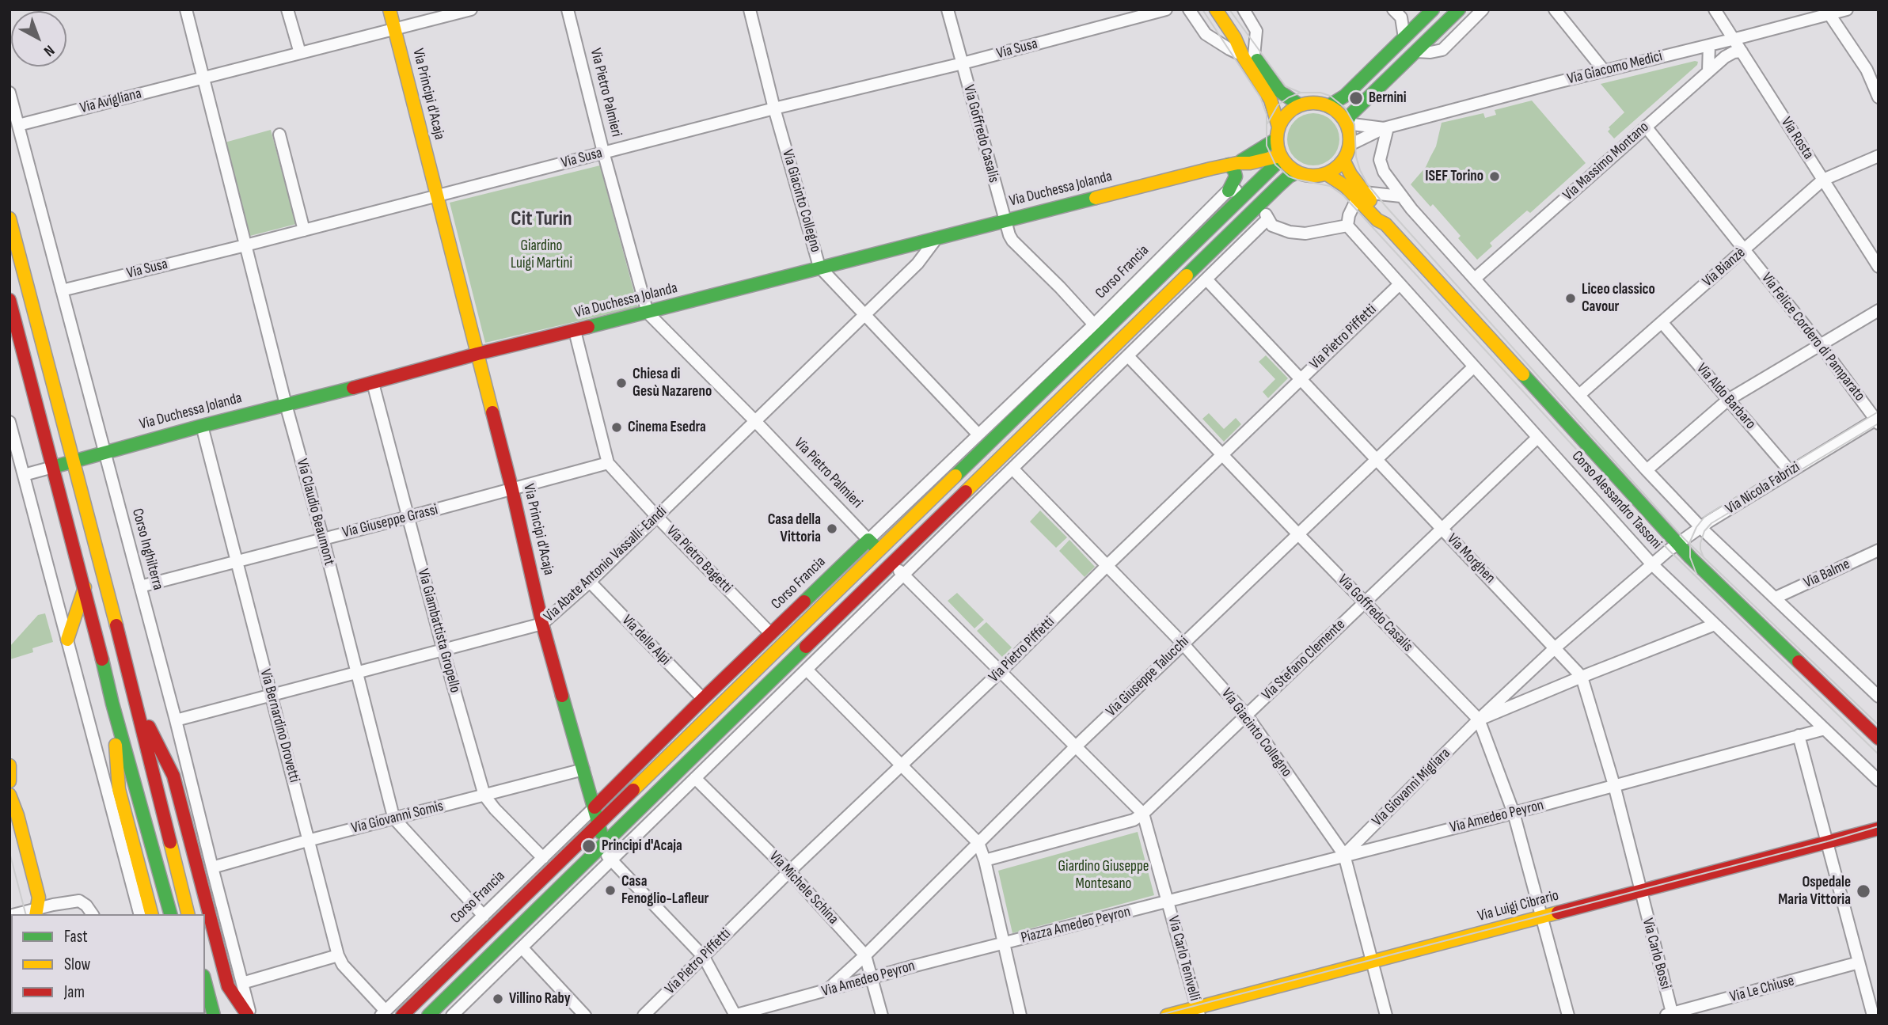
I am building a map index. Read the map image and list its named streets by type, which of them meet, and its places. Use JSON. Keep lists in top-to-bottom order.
{
  "streets": {
    "main road": [
      "Via Pietro Palmieri",
      "Via Principi d'Acaja",
      "Via Duchessa Jolanda",
      "Corso Francia",
      "Corso Alessandro Tassoni",
      "Via Luigi Cibrario"
    ],
    "street": [
      "Via Susa",
      "Via Giacomo Medici",
      "Via Avigliana",
      "Via Goffredo Casalis",
      "Via Rosta",
      "Via Massimo Montano",
      "Via Giacinto Collegno",
      "Via Bianzè",
      "Via Pietro Piffetti",
      "Via Felice Cordero di Pamparato",
      "Via Aldo Barbaro",
      "Via Nicola Fabrizi",
      "Via Claudio Beaumont",
      "Via Giuseppe Grassi",
      "Corso Inghilterra",
      "Via Morghen",
      "Via Pietro Bagetti",
      "Via Abate Antonio Vassalli-Eandi",
      "Via Balme",
      "Via Giambattista Gropello",
      "Via delle Alpi",
      "Via Stefano Clemente",
      "Via Giuseppe Talucchi",
      "Via Bernardino Drovetti",
      "Via Giovanni Migliara",
      "Via Amedeo Peyron",
      "Via Giovanni Somis",
      "Via Michele Schina",
      "Piazza Amedeo Peyron",
      "Via Carlo Bossi",
      "Via Carlo Tenivelli",
      "Via Le Chiuse"
    ]
  },
  "crossings": [
    ["Via Susa", "Via Pietro Palmieri"],
    ["Via Susa", "Via Principi d'Acaja"],
    ["Via Susa", "Via Goffredo Casalis"],
    ["Via Susa", "Via Giacinto Collegno"],
    ["Via Susa", "Via Claudio Beaumont"],
    ["Via Susa", "Corso Inghilterra"],
    ["Via Giacomo Medici", "Via Rosta"],
    ["Via Giacomo Medici", "Via Duchessa Jolanda"],
    ["Via Giacomo Medici", "Corso Francia"],
    ["Via Pietro Palmieri", "Via Duchessa Jolanda"],
    ["Via Pietro Palmieri", "Corso Francia"],
    ["Via Pietro Palmieri", "Via Pietro Piffetti"],
    ["Via Pietro Palmieri", "Via Abate Antonio Vassalli-Eandi"],
    ["Via Pietro Palmieri", "Via Stefano Clemente"],
    ["Via Pietro Palmieri", "Via Giuseppe Talucchi"],
    ["Via Principi d'Acaja", "Via Avigliana"],
    ["Via Principi d'Acaja", "Via Duchessa Jolanda"],
    ["Via Principi d'Acaja", "Corso Francia"],
    ["Via Principi d'Acaja", "Via Pietro Piffetti"],
    ["Via Principi d'Acaja", "Via Giuseppe Grassi"],
    ["Via Principi d'Acaja", "Via Abate Antonio Vassalli-Eandi"],
    ["Via Principi d'Acaja", "Via Amedeo Peyron"],
    ["Via Principi d'Acaja", "Via Giovanni Somis"],
    ["Via Avigliana", "Via Claudio Beaumont"],
    ["Via Avigliana", "Corso Inghilterra"],
    ["Via Goffredo Casalis", "Via Duchessa Jolanda"],
    ["Via Goffredo Casalis", "Corso Francia"],
    ["Via Goffredo Casalis", "Via Pietro Piffetti"],
    ["Via Goffredo Casalis", "Via Stefano Clemente"],
    ["Via Goffredo Casalis", "Via Giuseppe Talucchi"],
    ["Via Goffredo Casalis", "Via Giovanni Migliara"],
    ["Via Goffredo Casalis", "Via Amedeo Peyron"],
    ["Via Goffredo Casalis", "Via Luigi Cibrario"],
    ["Via Rosta", "Via Massimo Montano"],
    ["Via Rosta", "Via Bianzè"],
    ["Via Massimo Montano", "Via Felice Cordero di Pamparato"],
    ["Via Duchessa Jolanda", "Via Giacinto Collegno"],
    ["Via Duchessa Jolanda", "Corso Francia"],
    ["Via Duchessa Jolanda", "Via Claudio Beaumont"],
    ["Via Duchessa Jolanda", "Corso Inghilterra"],
    ["Via Duchessa Jolanda", "Via Pietro Bagetti"],
    ["Via Duchessa Jolanda", "Via Abate Antonio Vassalli-Eandi"],
    ["Via Duchessa Jolanda", "Via Giambattista Gropello"],
    ["Via Duchessa Jolanda", "Via Bernardino Drovetti"],
    ["Via Giacinto Collegno", "Corso Francia"],
    ["Via Giacinto Collegno", "Via Pietro Piffetti"],
    ["Via Giacinto Collegno", "Via Abate Antonio Vassalli-Eandi"],
    ["Via Giacinto Collegno", "Via Stefano Clemente"],
    ["Via Giacinto Collegno", "Via Giuseppe Talucchi"],
    ["Via Giacinto Collegno", "Via Giovanni Migliara"],
    ["Via Giacinto Collegno", "Via Amedeo Peyron"],
    ["Via Giacinto Collegno", "Via Luigi Cibrario"],
    ["Via Bianzè", "Via Felice Cordero di Pamparato"],
    ["Via Bianzè", "Via Aldo Barbaro"],
    ["Corso Francia", "Via Claudio Beaumont"],
    ["Corso Francia", "Via Pietro Bagetti"],
    ["Corso Francia", "Via Giambattista Gropello"],
    ["Corso Francia", "Via delle Alpi"],
    ["Corso Francia", "Via Bernardino Drovetti"],
    ["Via Pietro Piffetti", "Corso Alessandro Tassoni"],
    ["Via Pietro Piffetti", "Via Morghen"],
    ["Via Pietro Piffetti", "Via Michele Schina"],
    ["Via Felice Cordero di Pamparato", "Via Nicola Fabrizi"],
    ["Via Aldo Barbaro", "Via Nicola Fabrizi"],
    ["Via Nicola Fabrizi", "Corso Alessandro Tassoni"],
    ["Corso Alessandro Tassoni", "Via Stefano Clemente"],
    ["Corso Alessandro Tassoni", "Via Giuseppe Talucchi"],
    ["Corso Alessandro Tassoni", "Via Amedeo Peyron"],
    ["Via Claudio Beaumont", "Via Giuseppe Grassi"],
    ["Via Claudio Beaumont", "Via Abate Antonio Vassalli-Eandi"],
    ["Via Claudio Beaumont", "Via Giovanni Somis"],
    ["Via Giuseppe Grassi", "Corso Inghilterra"],
    ["Via Giuseppe Grassi", "Via Pietro Bagetti"],
    ["Via Giuseppe Grassi", "Via Giambattista Gropello"],
    ["Via Giuseppe Grassi", "Via Bernardino Drovetti"],
    ["Corso Inghilterra", "Via Abate Antonio Vassalli-Eandi"],
    ["Corso Inghilterra", "Via Giovanni Somis"],
    ["Via Morghen", "Via Stefano Clemente"],
    ["Via Morghen", "Via Giuseppe Talucchi"],
    ["Via Morghen", "Via Giovanni Migliara"],
    ["Via Morghen", "Via Amedeo Peyron"],
    ["Via Morghen", "Via Luigi Cibrario"],
    ["Via Morghen", "Via Carlo Bossi"],
    ["Via Pietro Bagetti", "Via Abate Antonio Vassalli-Eandi"],
    ["Via Abate Antonio Vassalli-Eandi", "Via Giambattista Gropello"],
    ["Via Abate Antonio Vassalli-Eandi", "Via delle Alpi"],
    ["Via Abate Antonio Vassalli-Eandi", "Via Bernardino Drovetti"],
    ["Via Giambattista Gropello", "Via Giovanni Somis"],
    ["Via Giuseppe Talucchi", "Via Amedeo Peyron"],
    ["Via Giuseppe Talucchi", "Via Michele Schina"],
    ["Via Giuseppe Talucchi", "Piazza Amedeo Peyron"],
    ["Via Bernardino Drovetti", "Via Giovanni Somis"],
    ["Via Giovanni Migliara", "Via Amedeo Peyron"],
    ["Via Amedeo Peyron", "Via Michele Schina"],
    ["Via Amedeo Peyron", "Piazza Amedeo Peyron"],
    ["Via Amedeo Peyron", "Via Carlo Tenivelli"],
    ["Via Luigi Cibrario", "Via Carlo Bossi"],
    ["Piazza Amedeo Peyron", "Via Carlo Tenivelli"],
    ["Via Carlo Bossi", "Via Le Chiuse"]
  ],
  "districts": ["Cit Turin"],
  "parks": ["Giardino Luigi Martini", "Giardino Giuseppe Montesano"],
  "places": [
    "Bernini",
    "ISEF Torino",
    "Liceo classico Cavour",
    "Chiesa di Gesù Nazareno",
    "Cinema Esedra",
    "Casa della Vittoria",
    "Principi d'Acaja",
    "Casa Fenoglio-Lafleur",
    "Ospedale Maria Vittoria",
    "Villino Raby"
  ],
  "legend": ["Fast", "Slow", "Jam"],
  "north": "bottom right"
}
